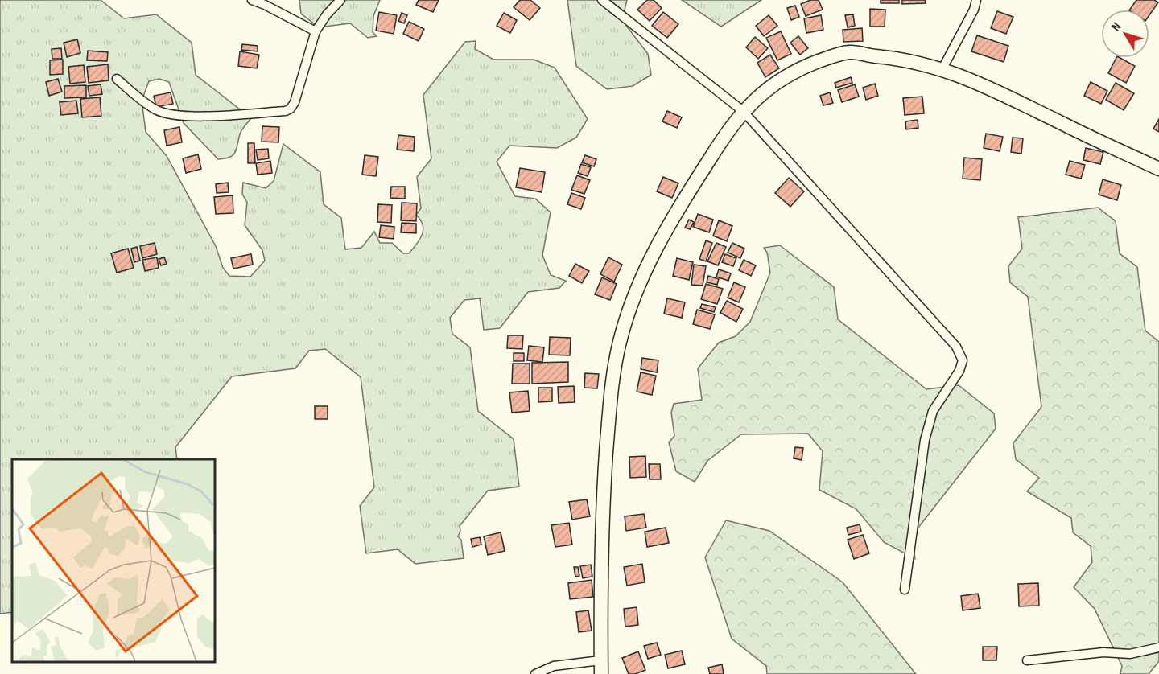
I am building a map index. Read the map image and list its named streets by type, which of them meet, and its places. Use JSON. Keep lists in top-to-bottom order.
{
  "north": "top left"
}
